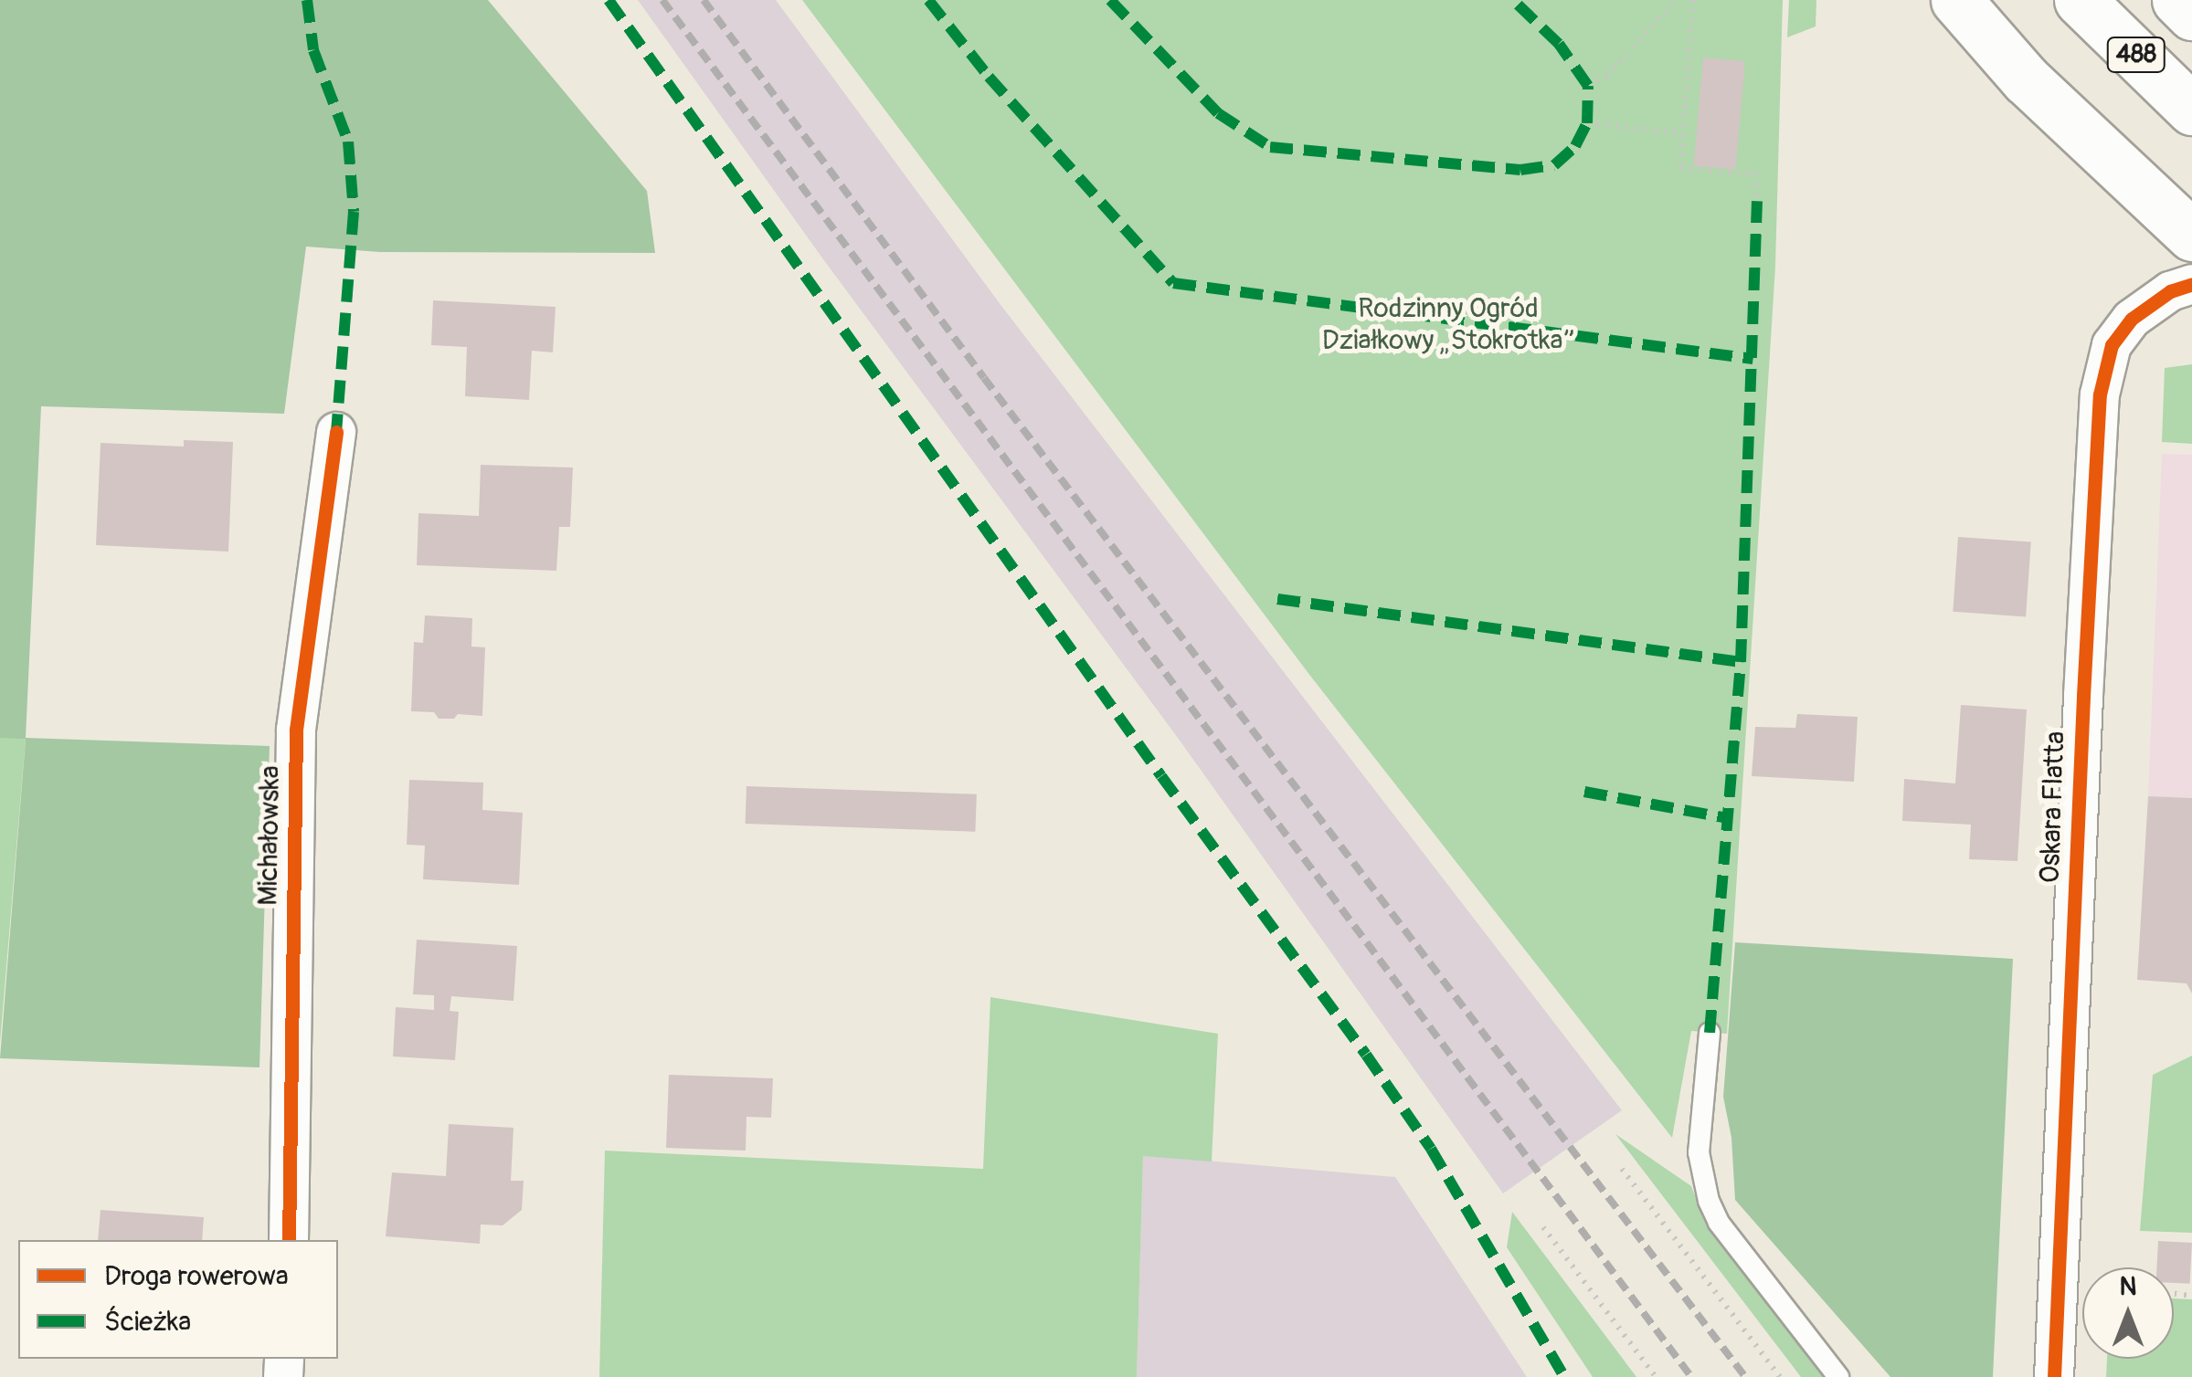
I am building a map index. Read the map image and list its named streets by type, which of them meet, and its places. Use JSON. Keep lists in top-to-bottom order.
{
  "streets": {
    "main road": ["488"],
    "street": ["Oskara Flatta", "Michałowska"]
  },
  "parks": ["Rodzinny Ogród Działkowy „Stokrotka”"],
  "legend": ["Droga rowerowa", "Ścieżka"],
  "north": "top"
}
